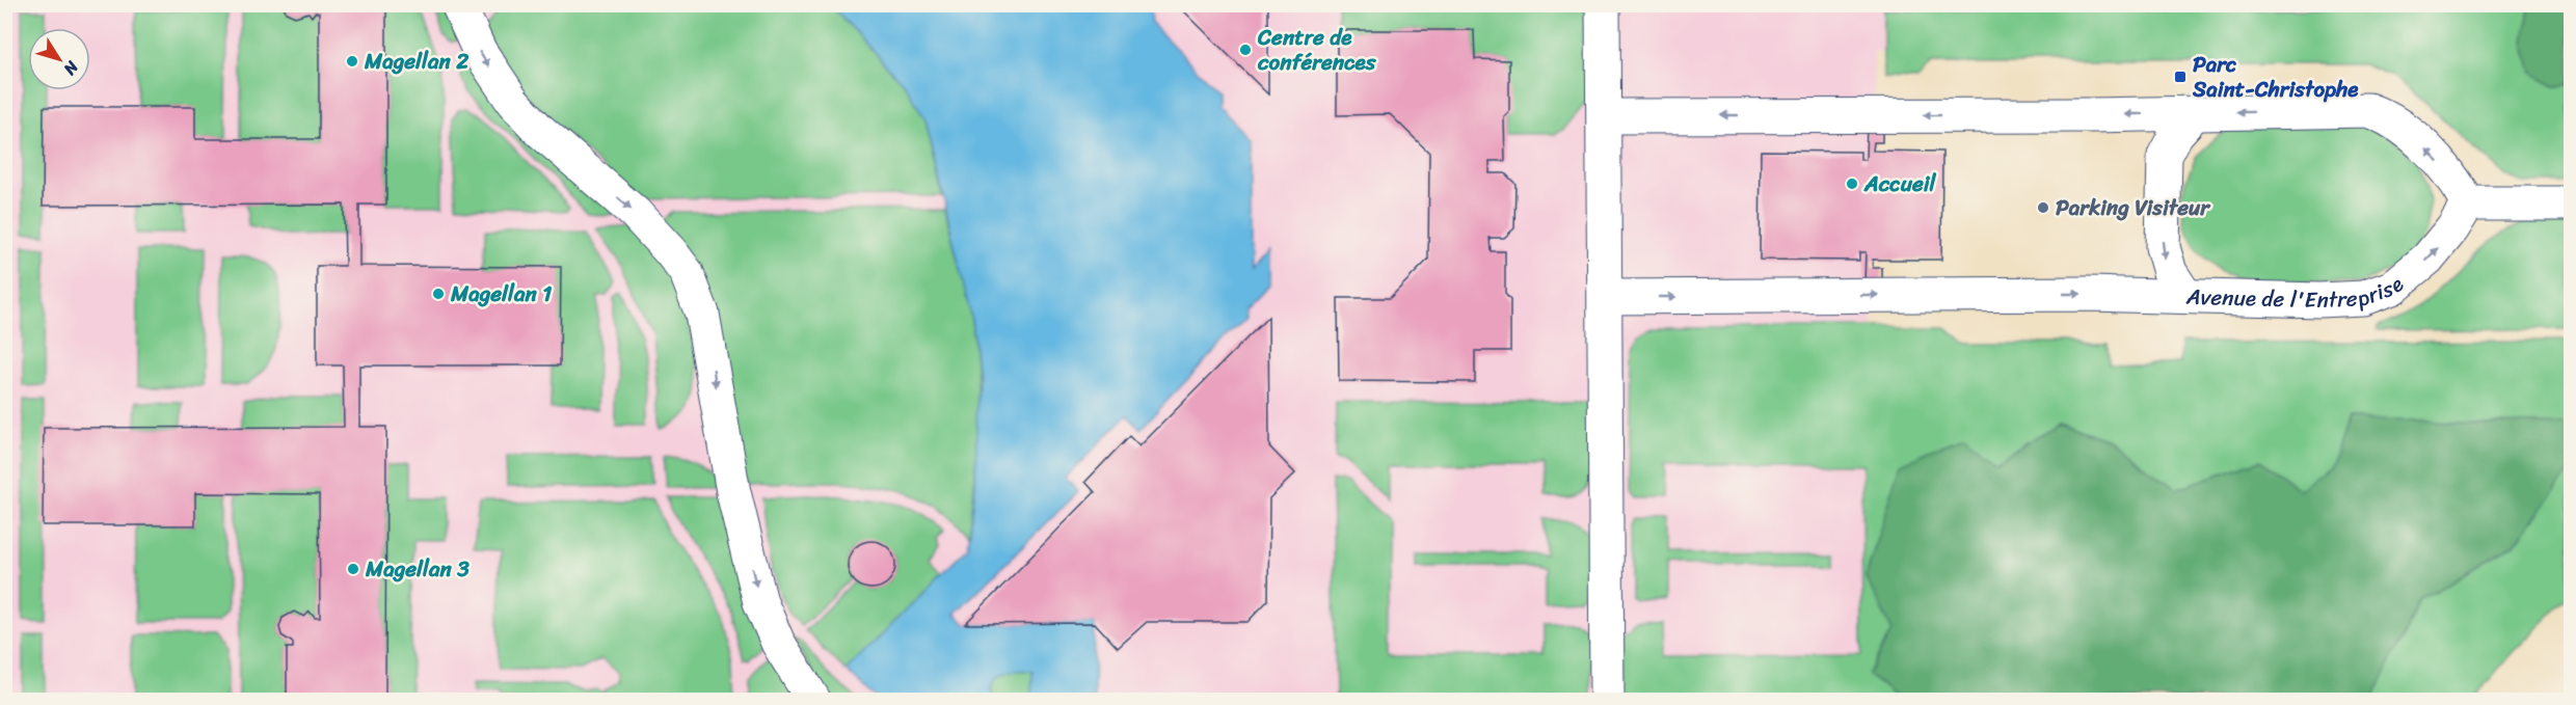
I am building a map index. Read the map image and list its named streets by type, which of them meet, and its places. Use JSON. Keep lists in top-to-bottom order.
{
  "streets": {
    "street": ["Avenue de l'Entreprise"]
  },
  "places": {
    "other": [
      "Centre de conférences",
      "Magellan 2",
      "Accueil",
      "Parking Visiteur",
      "Magellan 1",
      "Magellan 3"
    ],
    "transit": ["Parc Saint-Christophe"]
  },
  "north": "bottom right"
}
